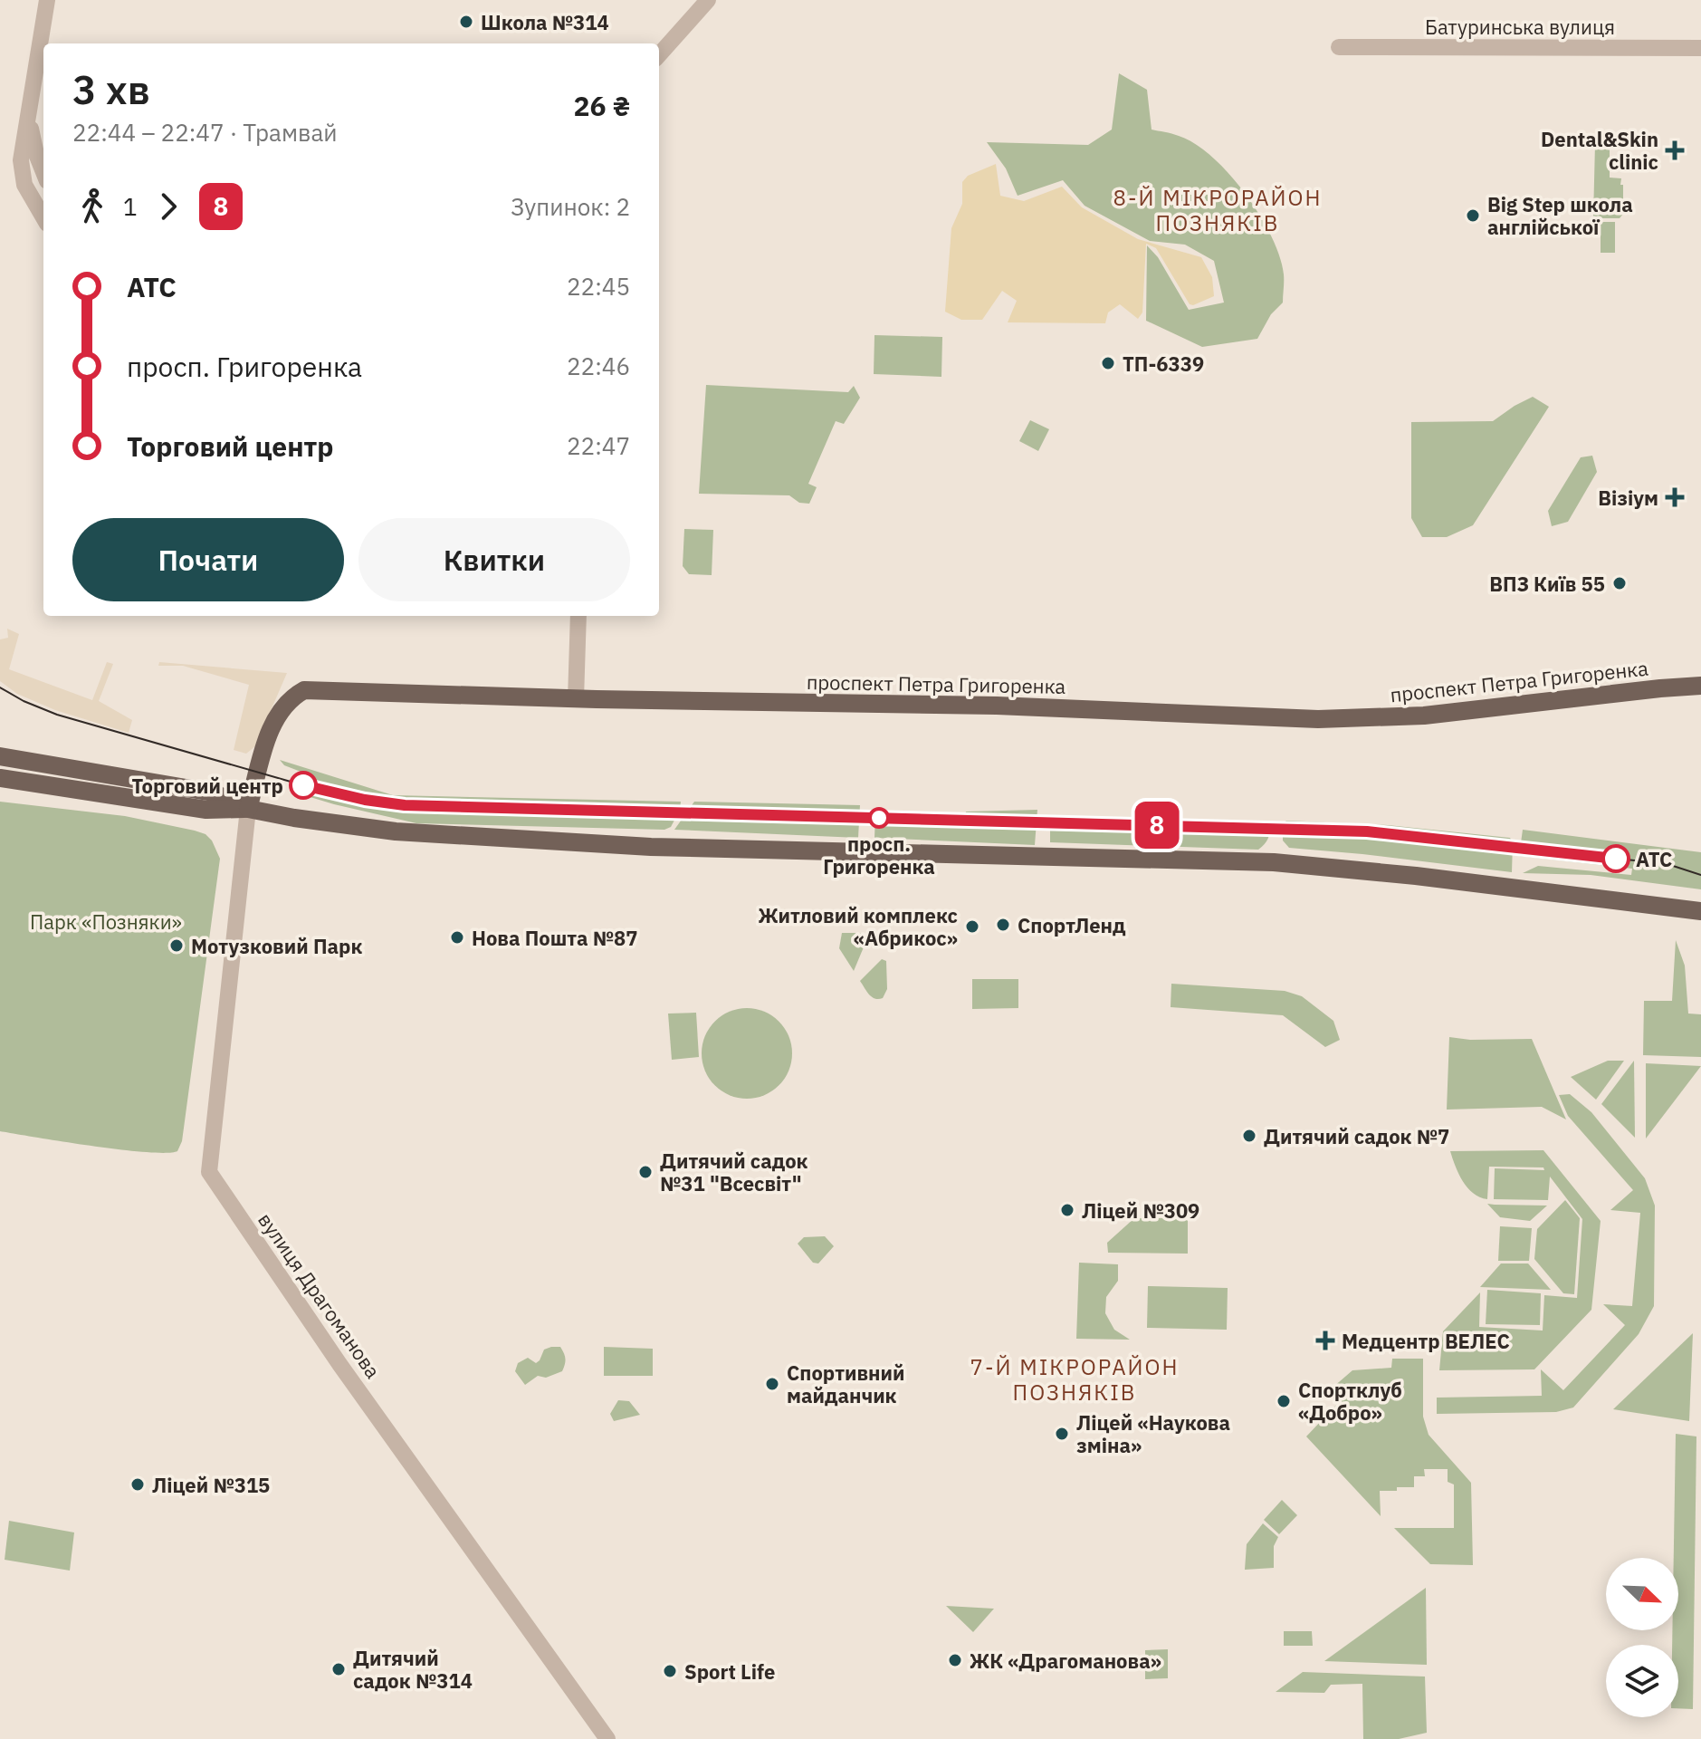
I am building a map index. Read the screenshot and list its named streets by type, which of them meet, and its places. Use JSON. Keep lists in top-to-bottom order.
{
  "streets": {
    "main road": ["проспект Петра Григоренка"],
    "street": ["Батуринська вулиця", "вулиця Драгоманова"]
  },
  "crossings": [
    ["проспект Петра Григоренка", "вулиця Драгоманова"]
  ],
  "districts": ["8-Й МІКРОРАЙОН ПОЗНЯКІВ", "7-Й МІКРОРАЙОН ПОЗНЯКІВ"],
  "parks": ["Парк «Позняки»"],
  "places": {
    "other": [
      "Школа №314",
      "Big Step школа англiйськоï",
      "ТП-6339",
      "ВПЗ Київ 55",
      "Торговий центр",
      "просп. Григоренка",
      "АТС",
      "СпортЛенд",
      "Житловий комплекс «Абрикос»",
      "Нова Пошта №87",
      "Мотузковий Парк",
      "Дитячий садок №7",
      "Дитячий садок №31 \"Всесвіт\"",
      "Ліцей №309",
      "Спортивний майданчик",
      "Спортклуб «Добро»",
      "Ліцей «Наукова зміна»",
      "Ліцей №315",
      "ЖК «Драгоманова»",
      "Дитячий садок №314",
      "Sport Life"
    ],
    "health": ["Dental&Skin clinic", "Візіум", "Медцентр ВЕЛЕС"]
  },
  "lines": ["tram line 8"],
  "north": "bottom right",
  "page": {
    "on_map": "8",
    "heading": ["3 хв", "22:44 – 22:47 · Трамвай", "26 ₴"],
    "legs": ["1", "8", "Зупинок: 2"],
    "list": [
      {
        "name": "АТС",
        "value": "22:45"
      },
      {
        "name": "просп. Григоренка",
        "value": "22:46"
      },
      {
        "name": "Торговий центр",
        "value": "22:47"
      }
    ],
    "buttons": ["Почати", "Квитки"]
  }
}
